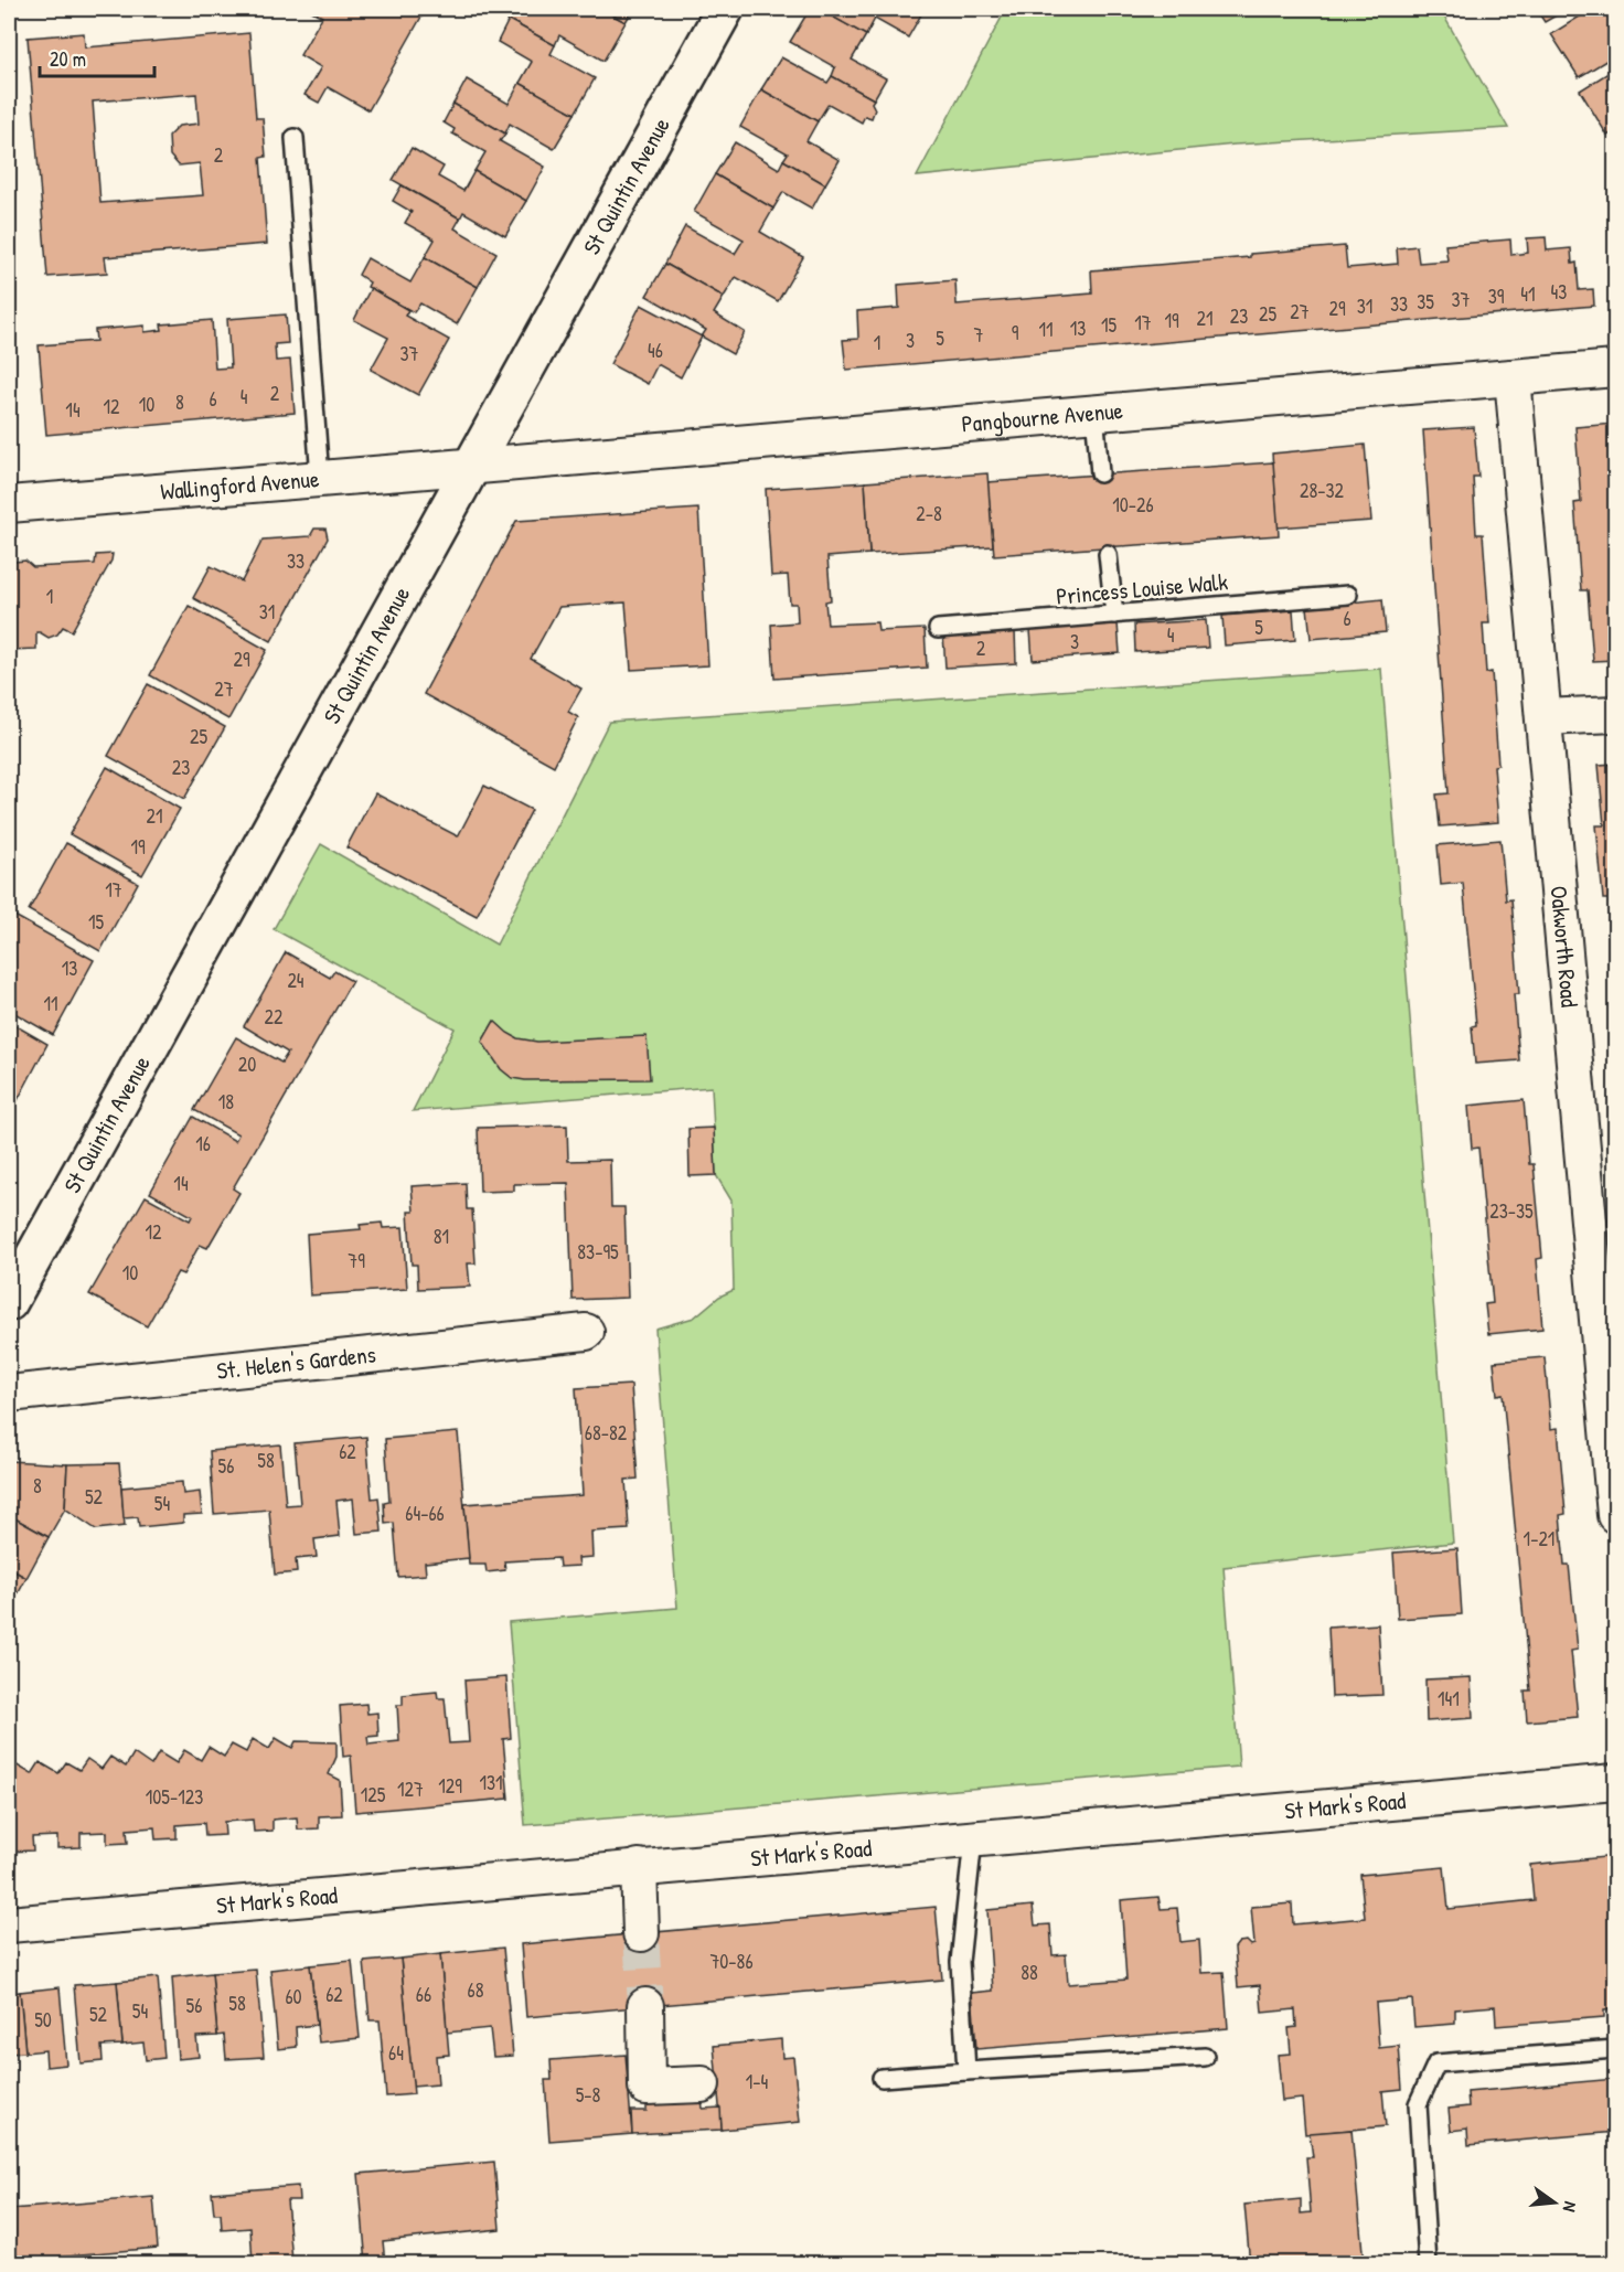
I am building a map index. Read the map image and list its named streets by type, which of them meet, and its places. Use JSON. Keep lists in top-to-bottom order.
{
  "streets": {
    "main road": ["St Quintin Avenue"],
    "street": [
      "Pangbourne Avenue",
      "Wallingford Avenue",
      "Oakworth Road",
      "St. Helen's Gardens",
      "St Mark's Road"
    ],
    "lane": ["Princess Louise Walk"]
  },
  "crossings": [
    ["St Quintin Avenue", "Pangbourne Avenue"],
    ["St Quintin Avenue", "Wallingford Avenue"],
    ["Pangbourne Avenue", "Wallingford Avenue"],
    ["Pangbourne Avenue", "Oakworth Road"]
  ],
  "house_numbers": [
    "2",
    "43",
    "41",
    "39",
    "37",
    "35",
    "33",
    "31",
    "29",
    "27",
    "25",
    "23",
    "21",
    "19",
    "17",
    "15",
    "13",
    "11",
    "9",
    "7",
    "5",
    "3",
    "1",
    "46",
    "37",
    "2",
    "4",
    "6",
    "8",
    "10",
    "12",
    "14",
    "28-32",
    "10-26",
    "2-8",
    "33",
    "1",
    "31",
    "6",
    "5",
    "4",
    "3",
    "2",
    "29",
    "27",
    "25",
    "23",
    "21",
    "19",
    "17",
    "15",
    "13",
    "24",
    "11",
    "22",
    "20",
    "18",
    "16",
    "14",
    "23-35",
    "12",
    "81",
    "83-95",
    "79",
    "10",
    "68-82",
    "62",
    "58",
    "56",
    "8",
    "52",
    "54",
    "64-66",
    "1-21",
    "141",
    "131",
    "129",
    "127",
    "125",
    "105-123",
    "70-86",
    "88",
    "68",
    "62",
    "66",
    "60",
    "58",
    "56",
    "54",
    "52",
    "50",
    "64",
    "1-4",
    "5-8"
  ],
  "scale_bar": "20 m",
  "north": "right"
}
